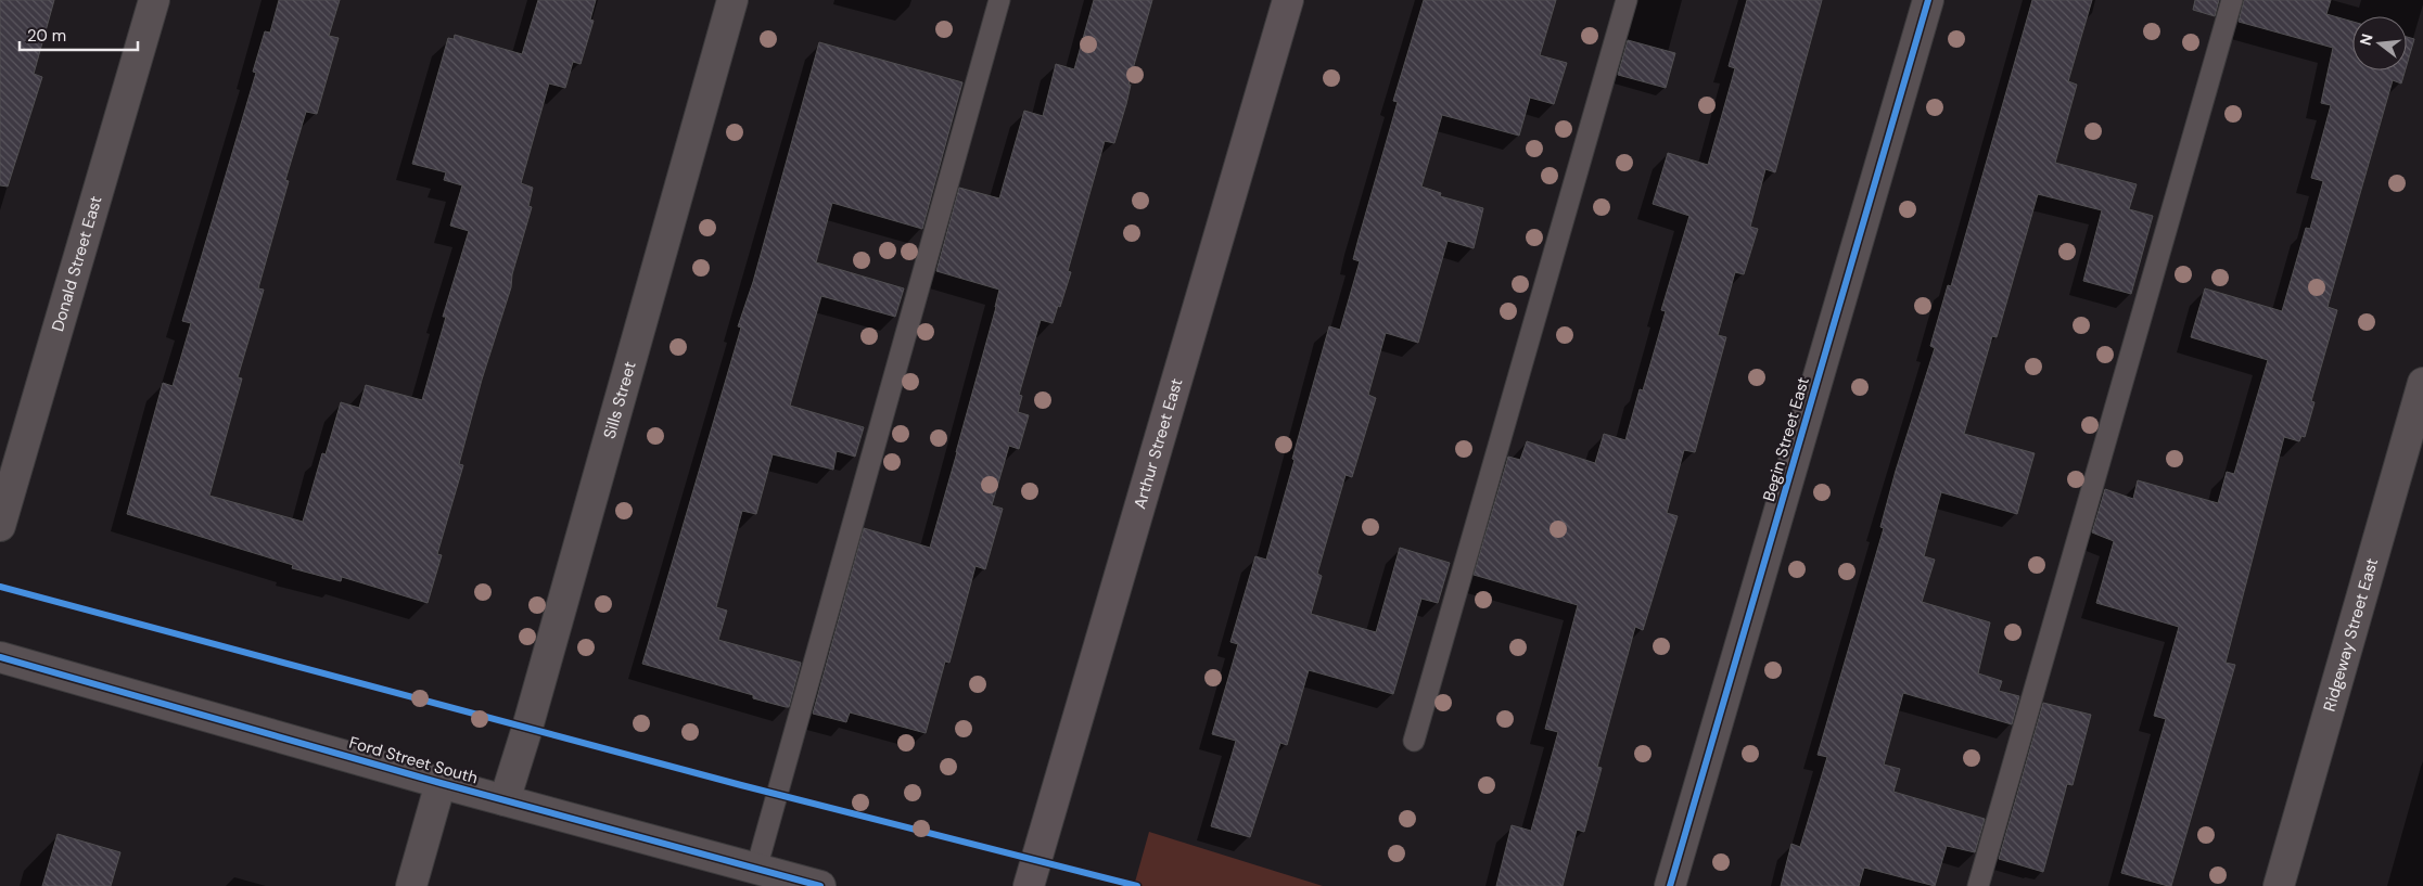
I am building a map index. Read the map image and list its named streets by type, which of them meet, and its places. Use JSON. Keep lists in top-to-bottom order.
{
  "streets": {
    "main road": ["Arthur Street East"],
    "street": [
      "Donald Street East",
      "Sills Street",
      "Begin Street East",
      "Ridgeway Street East",
      "Ford Street South"
    ]
  },
  "crossings": [
    ["Sills Street", "Ford Street South"]
  ],
  "scale_bar": "20 m",
  "north": "left"
}
